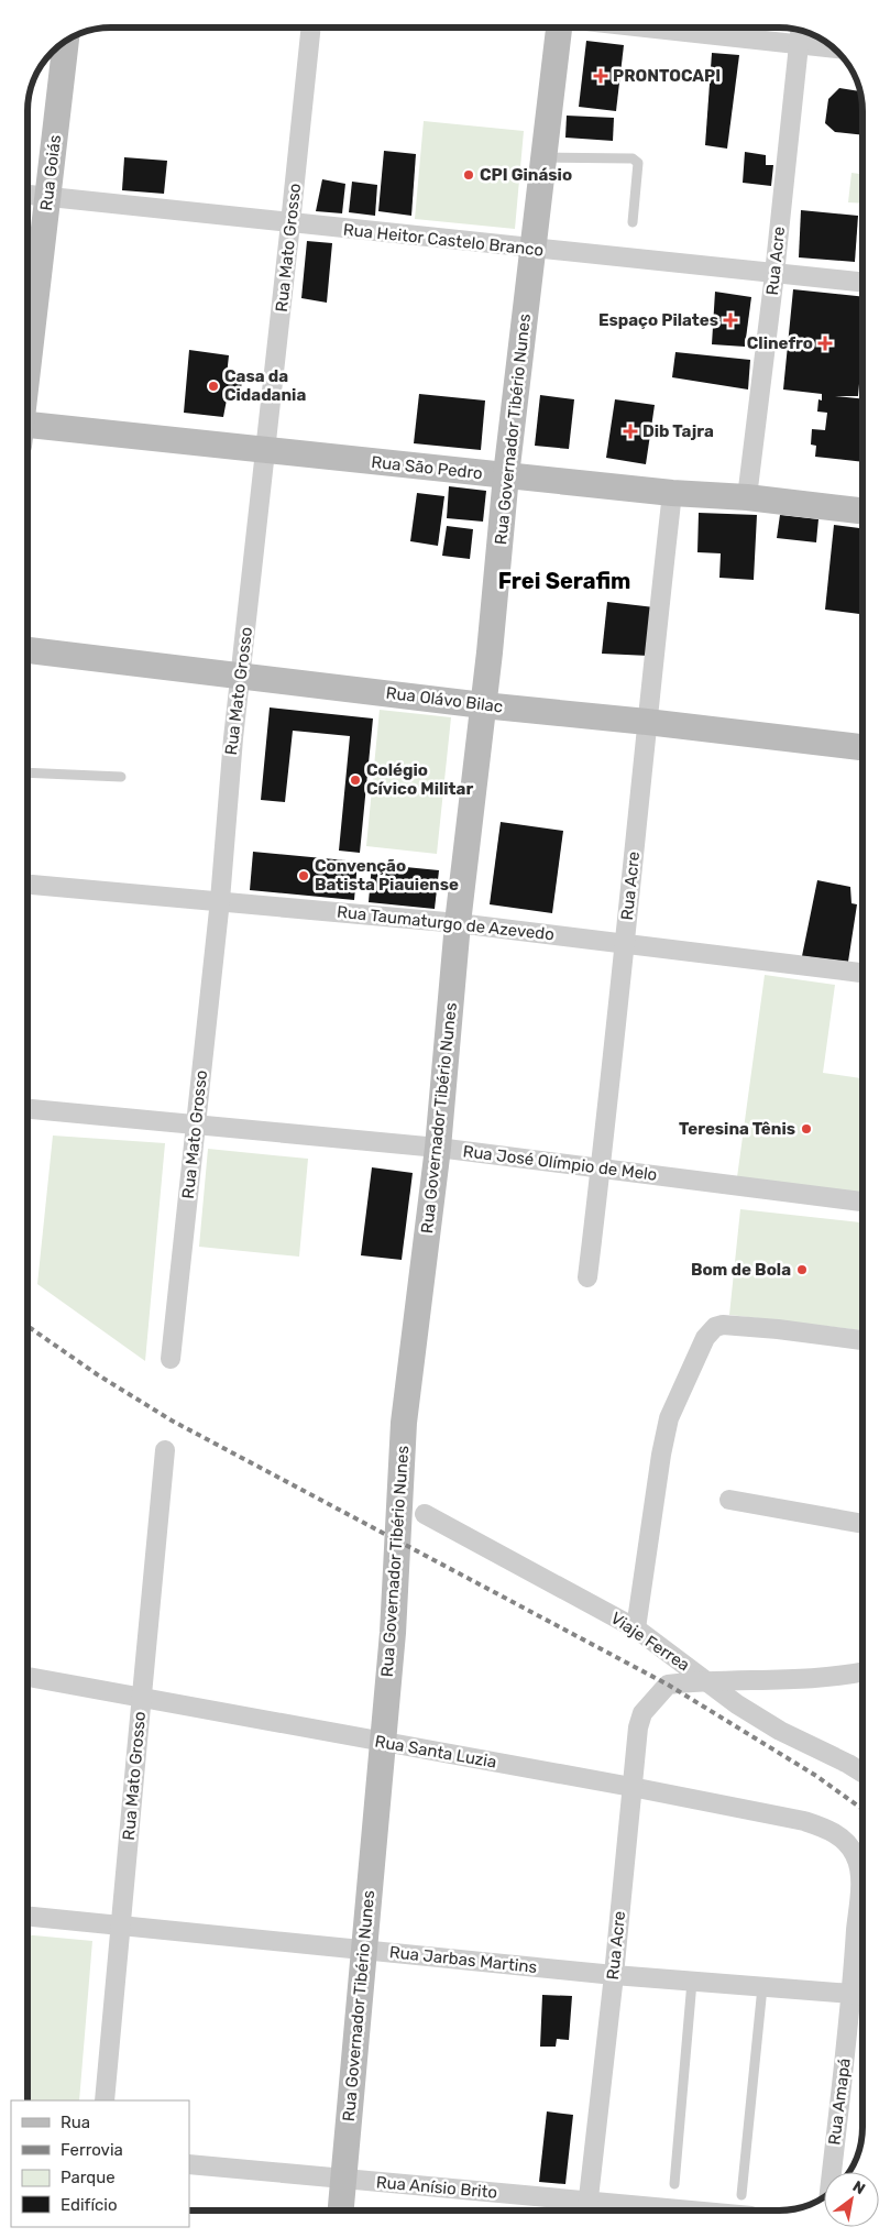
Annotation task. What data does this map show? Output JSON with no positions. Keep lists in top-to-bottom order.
{
  "streets": {
    "street": [
      "Rua Goiás",
      "Rua Heitor Castelo Branco",
      "Rua Mato Grosso",
      "Rua Acre",
      "Rua Governador Tibério Nunes",
      "Rua São Pedro",
      "Rua Olávo Bilac",
      "Rua Taumaturgo de Azevedo",
      "Rua José Olímpio de Melo",
      "Viaje Ferrea",
      "Rua Santa Luzia",
      "Rua Jarbas Martins",
      "Rua Amapá",
      "Rua Anísio Brito"
    ]
  },
  "crossings": [
    ["Rua Goiás", "Rua Heitor Castelo Branco"],
    ["Rua Heitor Castelo Branco", "Rua Mato Grosso"],
    ["Rua Heitor Castelo Branco", "Rua Acre"],
    ["Rua Heitor Castelo Branco", "Rua Governador Tibério Nunes"],
    ["Rua Mato Grosso", "Rua São Pedro"],
    ["Rua Mato Grosso", "Rua Olávo Bilac"],
    ["Rua Mato Grosso", "Rua Taumaturgo de Azevedo"],
    ["Rua Mato Grosso", "Rua José Olímpio de Melo"],
    ["Rua Mato Grosso", "Rua Santa Luzia"],
    ["Rua Mato Grosso", "Rua Jarbas Martins"],
    ["Rua Acre", "Rua São Pedro"],
    ["Rua Acre", "Rua Olávo Bilac"],
    ["Rua Acre", "Rua Taumaturgo de Azevedo"],
    ["Rua Acre", "Rua José Olímpio de Melo"],
    ["Rua Acre", "Viaje Ferrea"],
    ["Rua Acre", "Rua Santa Luzia"],
    ["Rua Acre", "Rua Jarbas Martins"],
    ["Rua Acre", "Rua Anísio Brito"],
    ["Rua Governador Tibério Nunes", "Rua São Pedro"],
    ["Rua Governador Tibério Nunes", "Rua Olávo Bilac"],
    ["Rua Governador Tibério Nunes", "Rua Taumaturgo de Azevedo"],
    ["Rua Governador Tibério Nunes", "Rua José Olímpio de Melo"],
    ["Rua Governador Tibério Nunes", "Rua Santa Luzia"],
    ["Rua Governador Tibério Nunes", "Rua Jarbas Martins"],
    ["Rua Governador Tibério Nunes", "Rua Anísio Brito"],
    ["Rua Santa Luzia", "Rua Amapá"],
    ["Rua Jarbas Martins", "Rua Amapá"]
  ],
  "districts": ["Frei Serafim"],
  "places": {
    "health": [
      "PRONTOCAPI",
      "Espaço Pilates",
      "Clinefro",
      "Dib Tajra"
    ],
    "other": [
      "CPI Ginásio",
      "Casa da Cidadania",
      "Colégio Cívico Militar",
      "Convenção Batista Piauiense",
      "Teresina Tênis",
      "Bom de Bola"
    ]
  },
  "legend": [
    "Rua",
    "Ferrovia",
    "Parque",
    "Edifício"
  ],
  "north": "top right"
}
